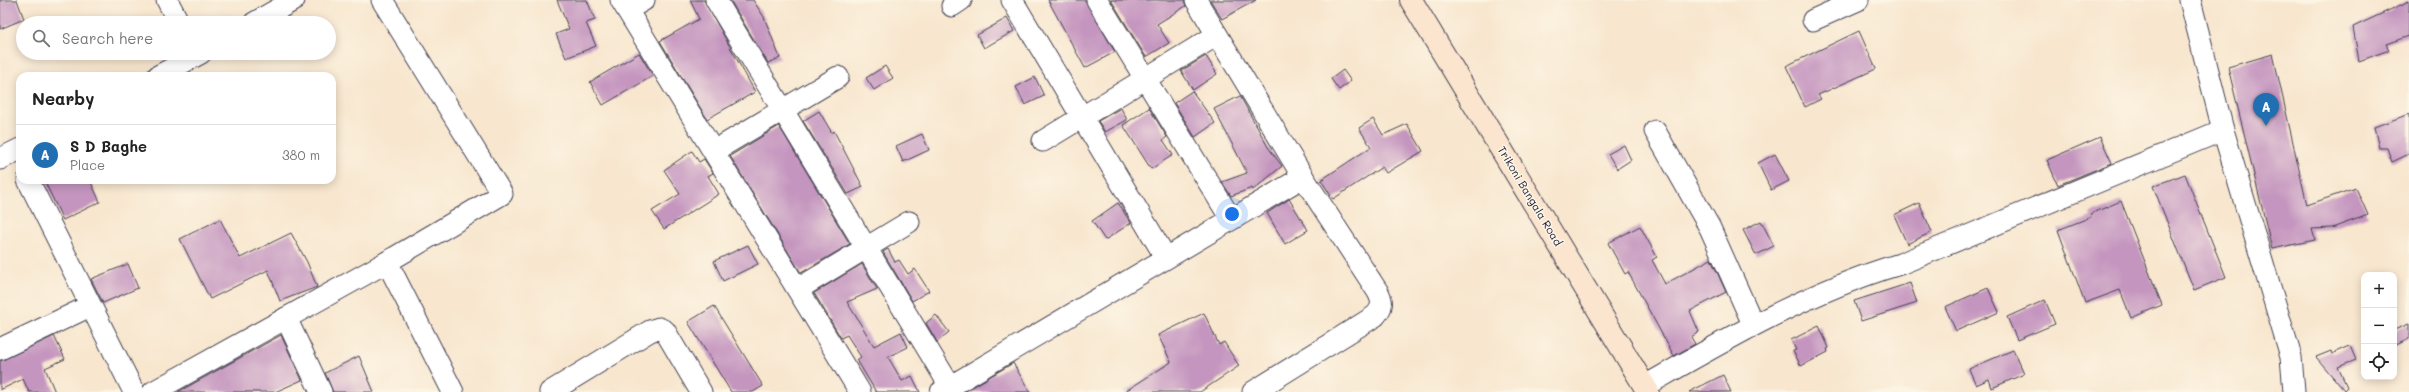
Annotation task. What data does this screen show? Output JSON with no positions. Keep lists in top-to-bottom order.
{
  "streets": {
    "street": ["Trikoni Bangala Road"]
  },
  "page": {
    "search": "Search here",
    "heading": "Nearby",
    "pins": "A",
    "list": [
      {
        "mark": "A",
        "name": "S D Baghe",
        "note": "Place",
        "value": "380 m"
      }
    ],
    "map_buttons": ["+", "−"]
  }
}
